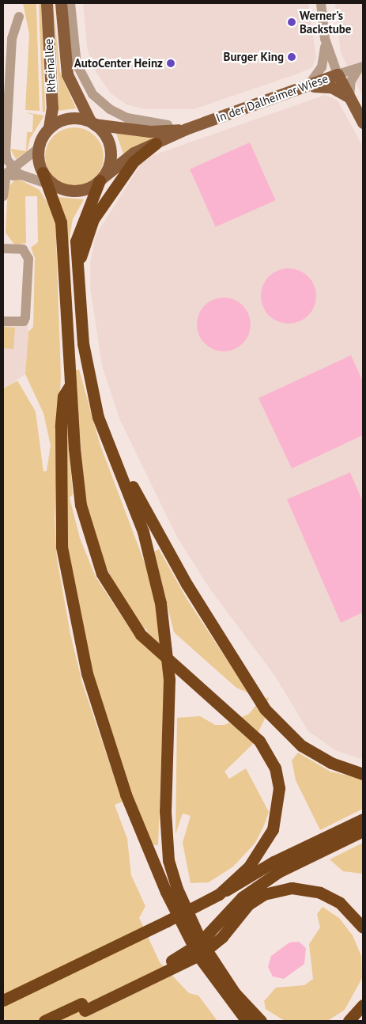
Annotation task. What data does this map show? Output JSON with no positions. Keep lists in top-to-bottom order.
{
  "streets": {
    "main road": ["Rheinallee", "In der Dalheimer Wiese"]
  },
  "crossings": [
    ["Rheinallee", "In der Dalheimer Wiese"]
  ],
  "places": ["Werner's Backstube", "Burger King", "AutoCenter Heinz"]
}
